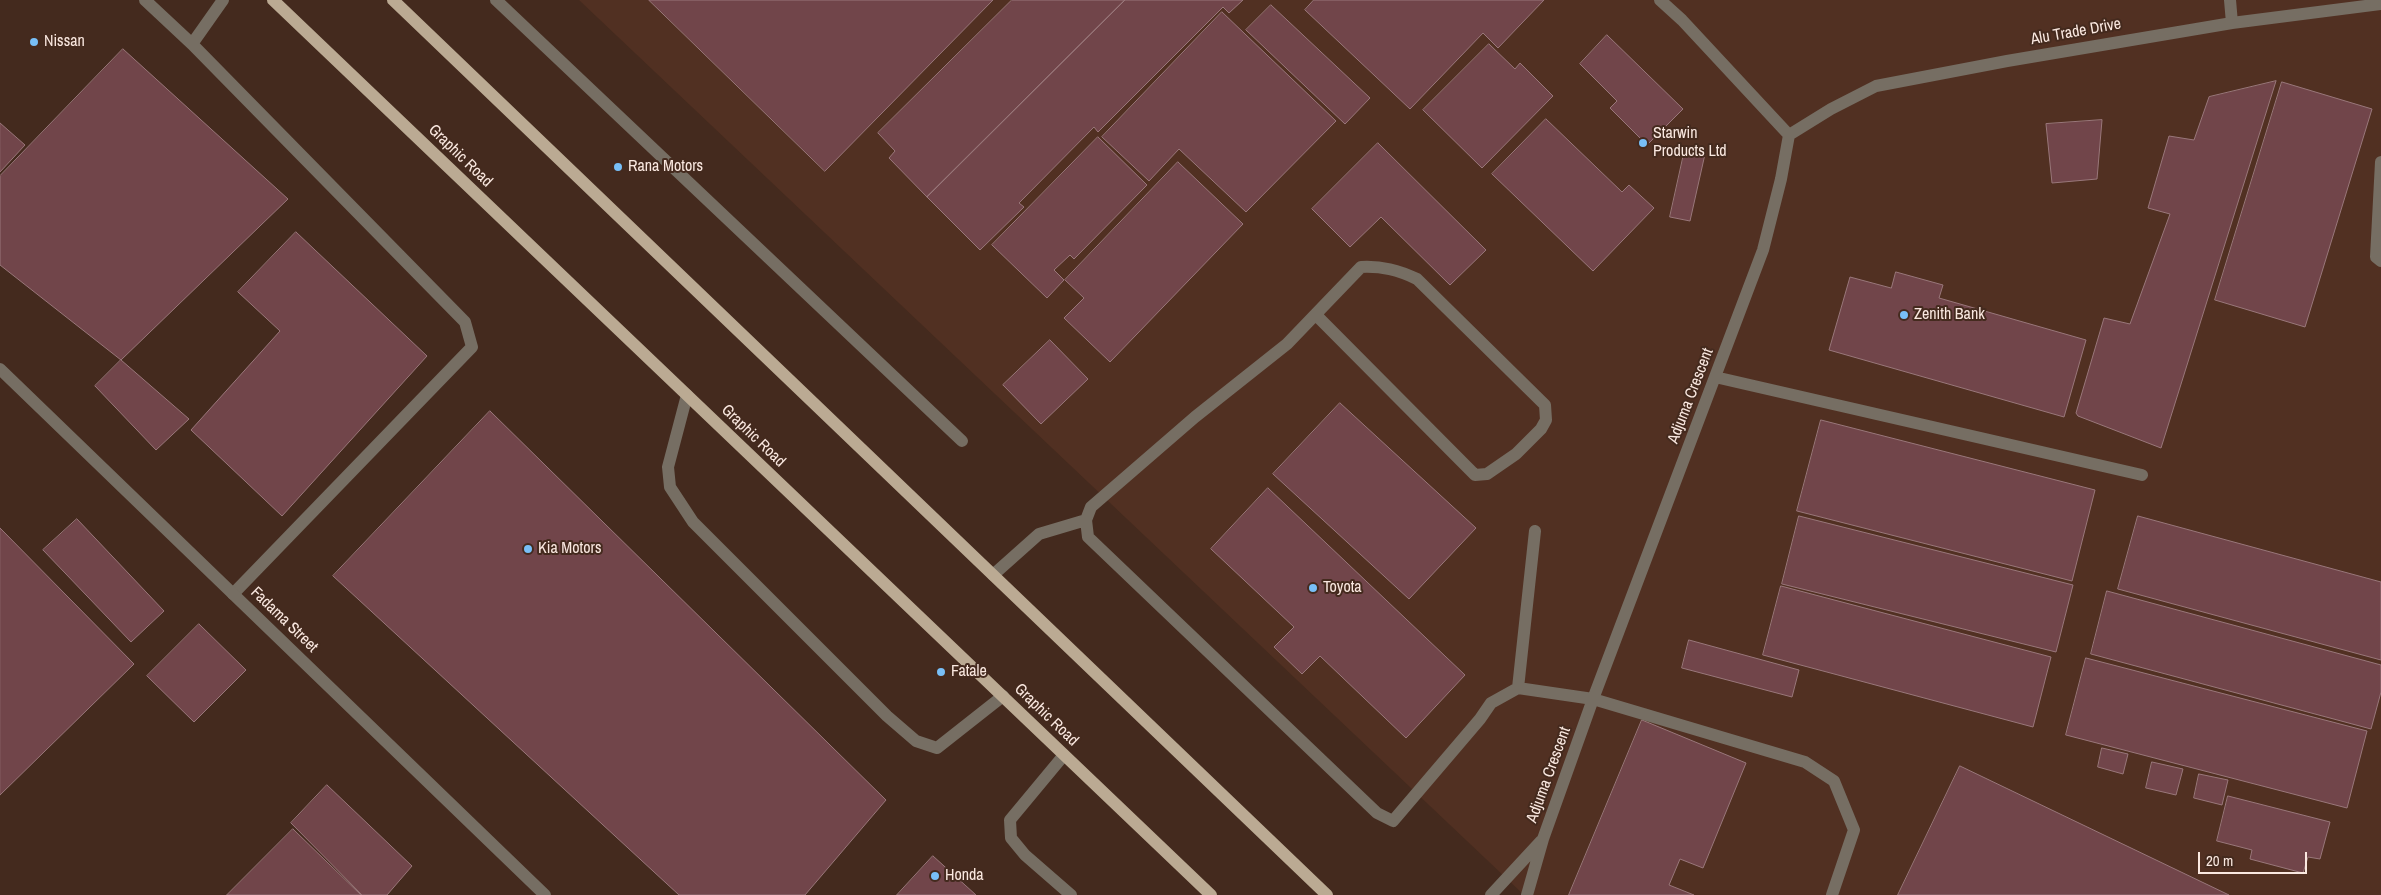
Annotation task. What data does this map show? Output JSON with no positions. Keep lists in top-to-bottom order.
{
  "streets": {
    "main road": ["Graphic Road"],
    "street": ["Alu Trade Drive", "Adjuma Crescent", "Fadama Street"]
  },
  "crossings": [
    ["Alu Trade Drive", "Adjuma Crescent"]
  ],
  "places": [
    "Nissan",
    "Starwin Products Ltd",
    "Rana Motors",
    "Zenith Bank",
    "Kia Motors",
    "Toyota",
    "Fatale",
    "Honda"
  ],
  "scale_bar": "20 m"
}
